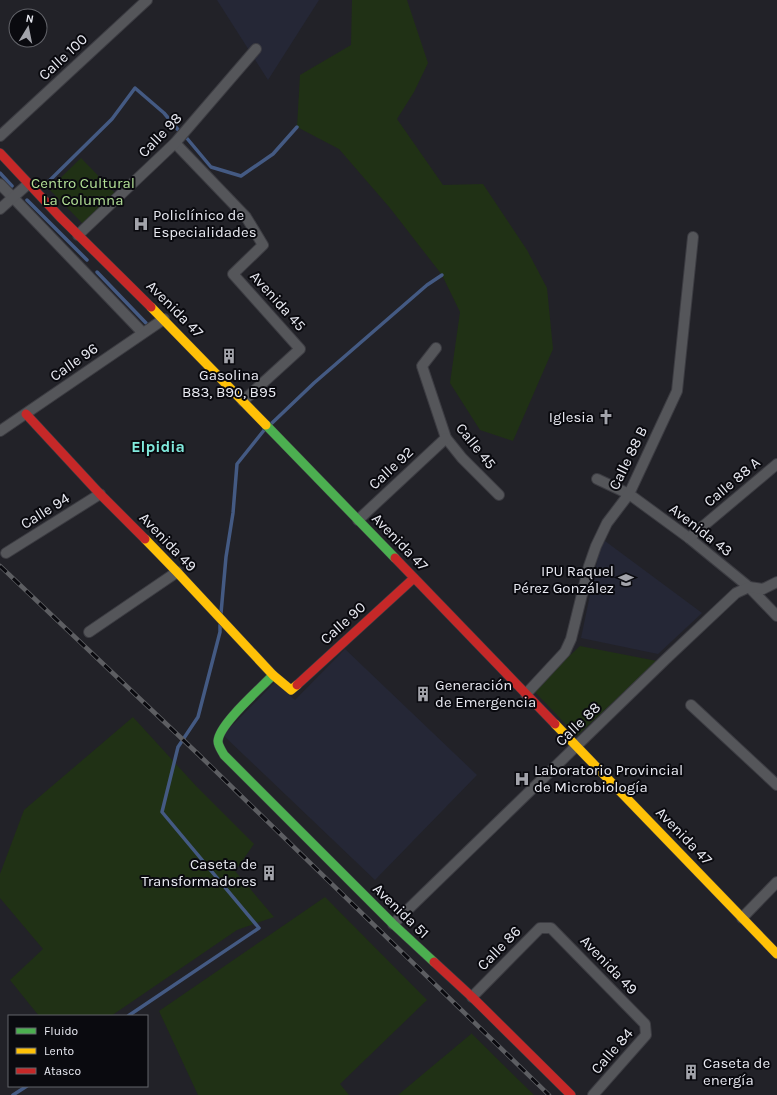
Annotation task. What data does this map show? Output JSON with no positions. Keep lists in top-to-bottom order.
{
  "streets": {
    "street": [
      "Calle 100",
      "Calle 98",
      "Avenida 45",
      "Avenida 47",
      "Calle 96",
      "Calle 45",
      "Calle 88 B",
      "Calle 92",
      "Calle 88 A",
      "Calle 94",
      "Avenida 43",
      "Avenida 49",
      "Calle 90",
      "Calle 88",
      "Avenida 51",
      "Calle 86",
      "Calle 84"
    ]
  },
  "crossings": [
    ["Calle 98", "Avenida 45"],
    ["Calle 98", "Avenida 47"],
    ["Avenida 45", "Avenida 47"],
    ["Avenida 47", "Calle 96"],
    ["Avenida 47", "Calle 88 B"],
    ["Avenida 47", "Calle 92"],
    ["Avenida 47", "Calle 90"],
    ["Avenida 47", "Calle 88"],
    ["Calle 96", "Avenida 49"],
    ["Calle 45", "Calle 92"],
    ["Calle 88 B", "Avenida 43"],
    ["Calle 88 A", "Avenida 43"],
    ["Calle 94", "Avenida 49"],
    ["Avenida 43", "Calle 88"],
    ["Avenida 49", "Calle 90"],
    ["Avenida 49", "Avenida 51"],
    ["Avenida 49", "Calle 86"],
    ["Avenida 49", "Calle 84"],
    ["Calle 88", "Avenida 51"],
    ["Avenida 51", "Calle 86"]
  ],
  "districts": ["Elpidia"],
  "parks": ["Centro Cultural La Columna"],
  "places": {
    "hospital": ["Policlínico de Especialidades", "Laboratorio Provincial de Microbiología"],
    "building": [
      "Gasolina B83, B90, B95",
      "Generación de Emergencia",
      "Caseta de Transformadores",
      "Caseta de energía"
    ],
    "church": ["Iglesia"],
    "school or university": ["IPU Raquel Pérez González"]
  },
  "legend": ["Fluido", "Lento", "Atasco"],
  "north": "top"
}
